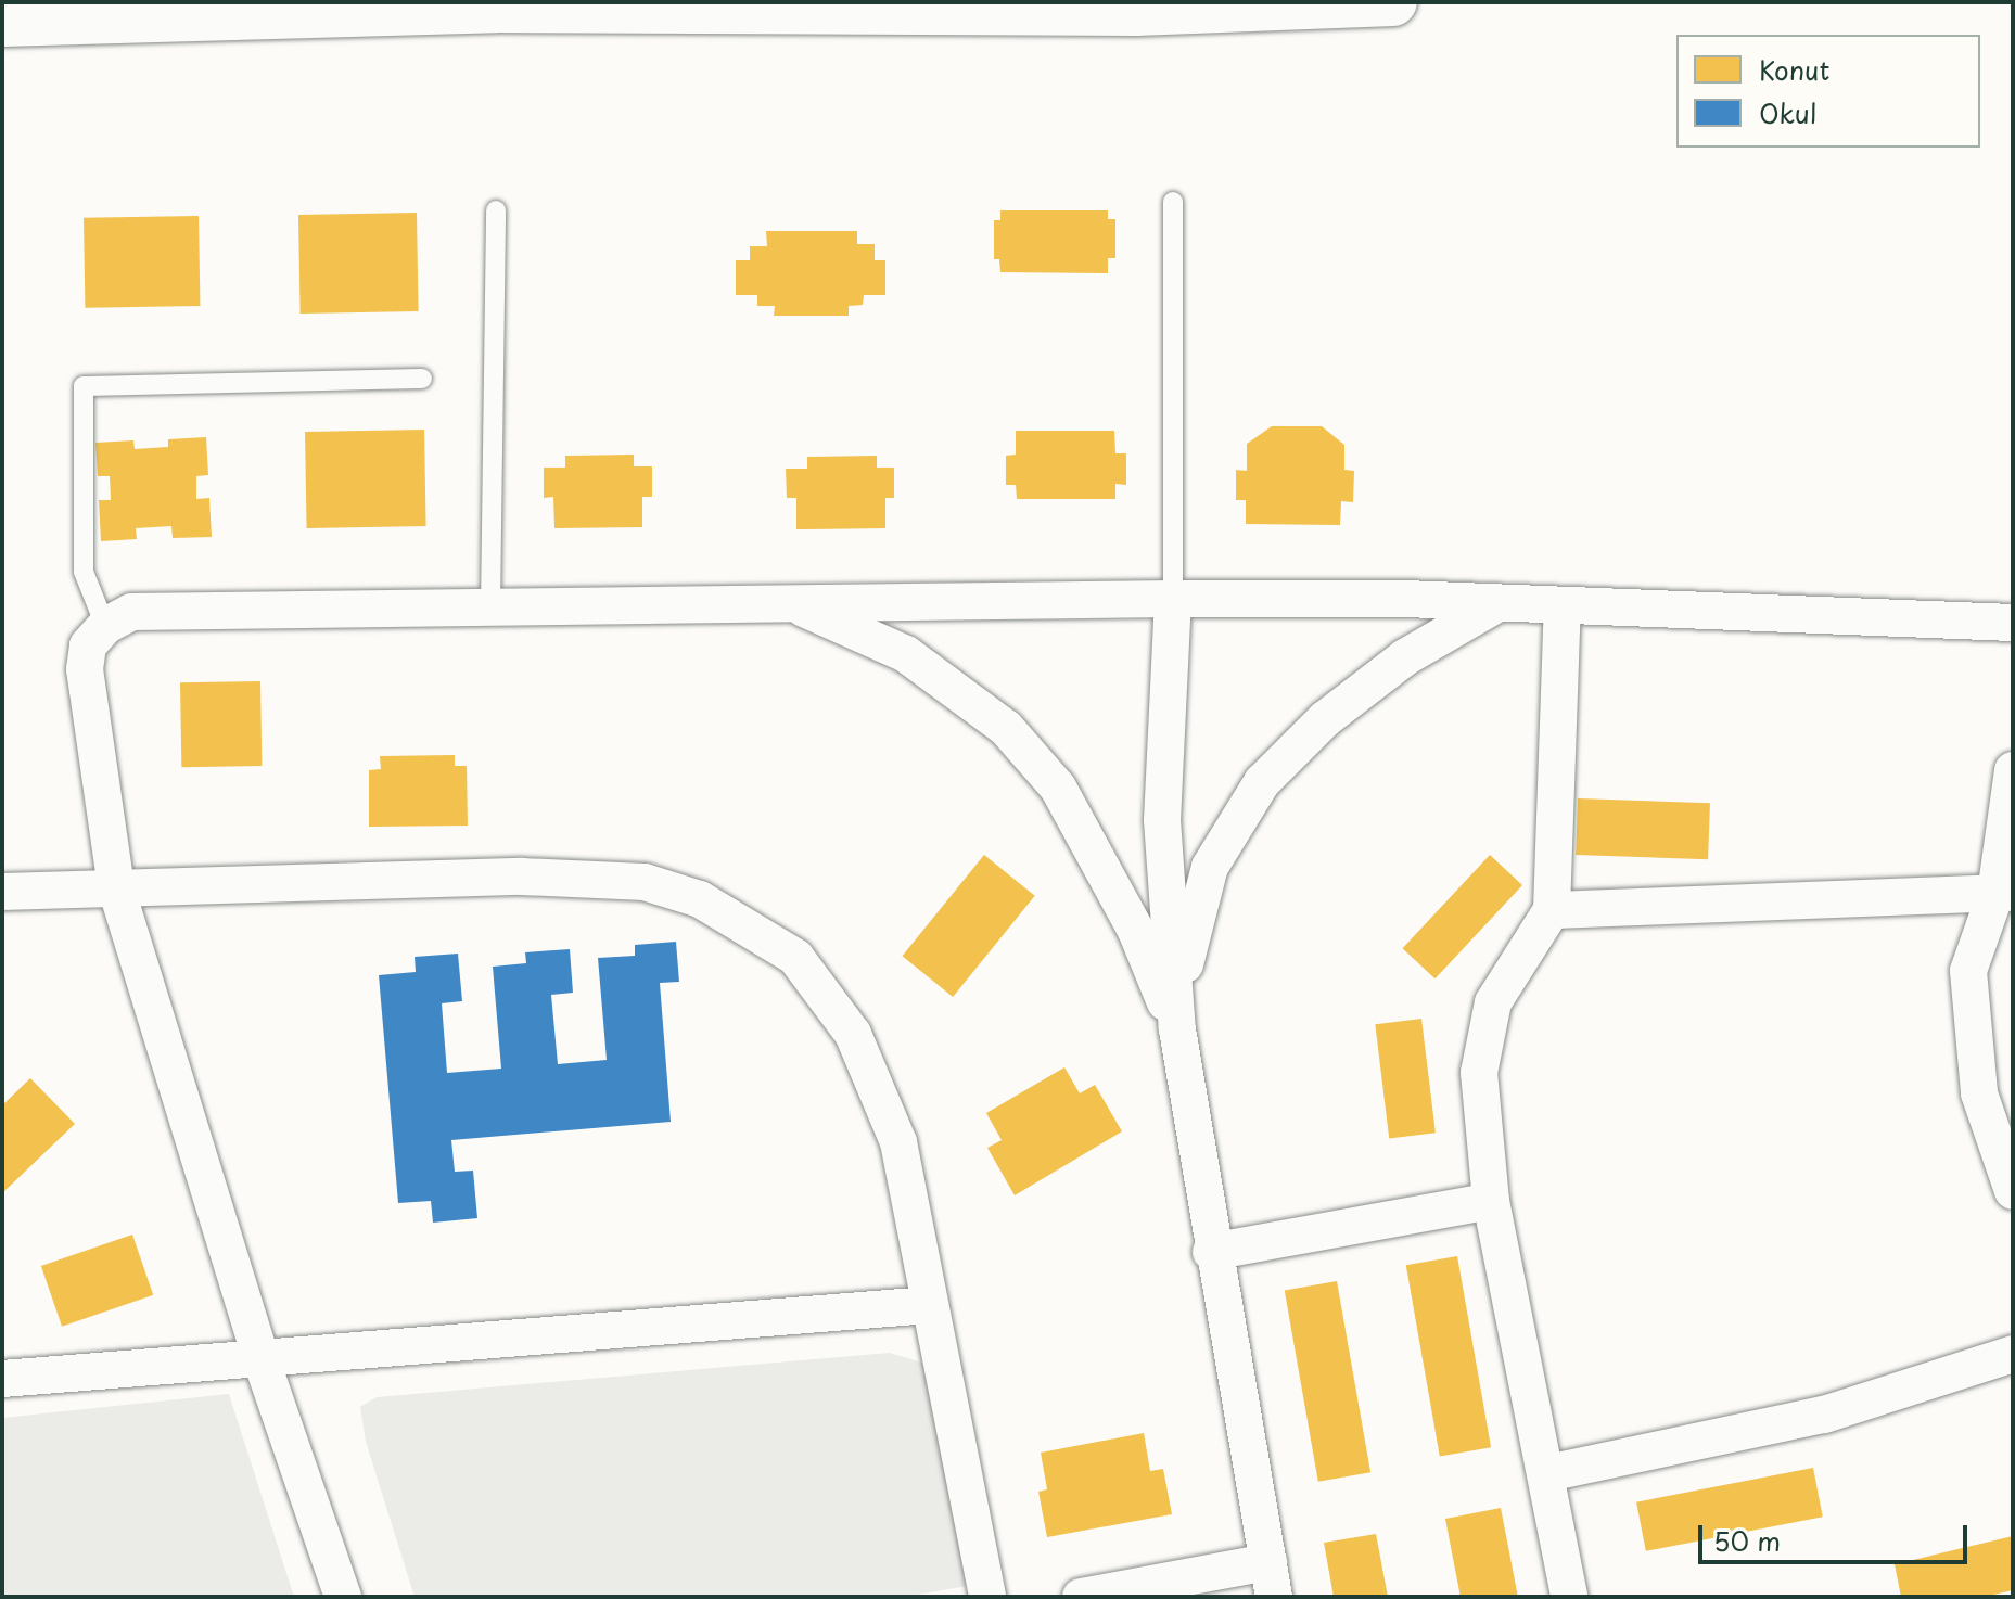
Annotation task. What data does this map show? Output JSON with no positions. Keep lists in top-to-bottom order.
{
  "legend": ["Konut", "Okul"],
  "scale_bar": "50 m"
}
